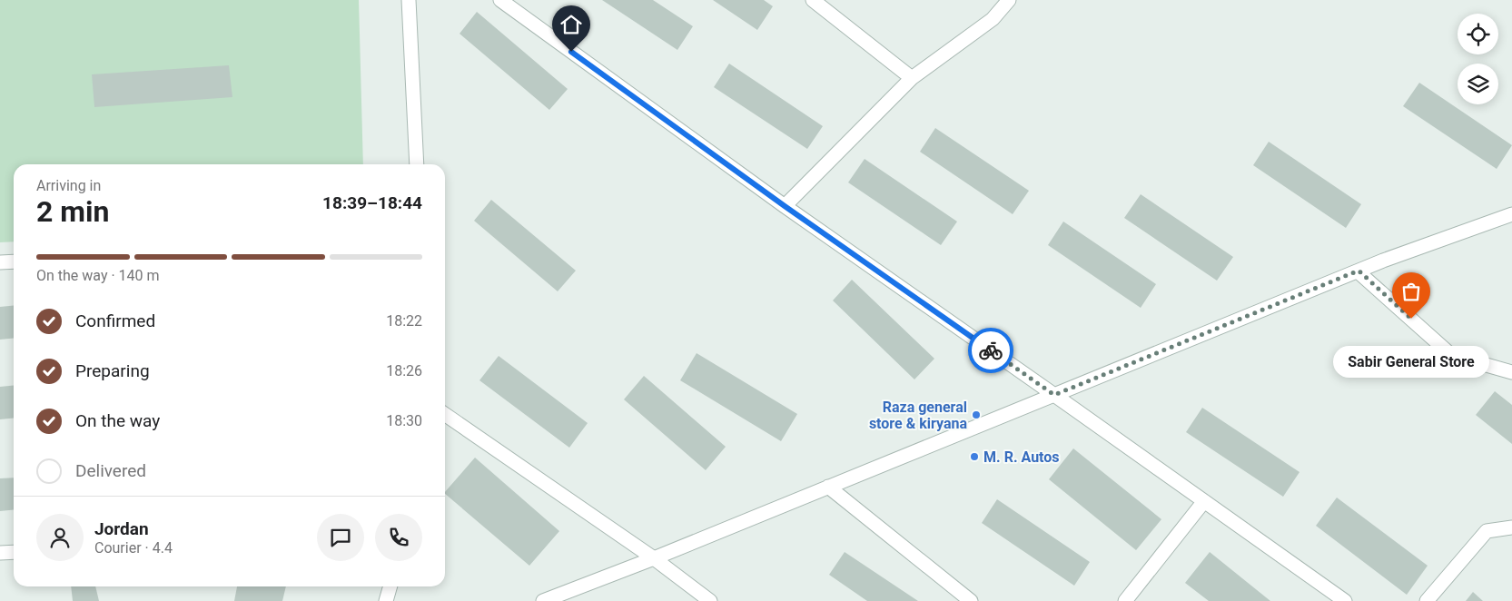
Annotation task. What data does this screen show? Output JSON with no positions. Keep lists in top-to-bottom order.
{
  "places": ["Sabir General Store", "Raza general store & kiryana", "M. R. Autos"],
  "page": {
    "heading": ["2 min", "Arriving in", "18:39–18:44"],
    "panel": ["Jordan", "Courier · 4.4"],
    "bar": "On the way · 140 m",
    "list": [
      ["Confirmed", "18:22"],
      ["Preparing", "18:26"],
      ["On the way", "18:30"],
      "Delivered"
    ],
    "bubble": "Sabir General Store"
  }
}
